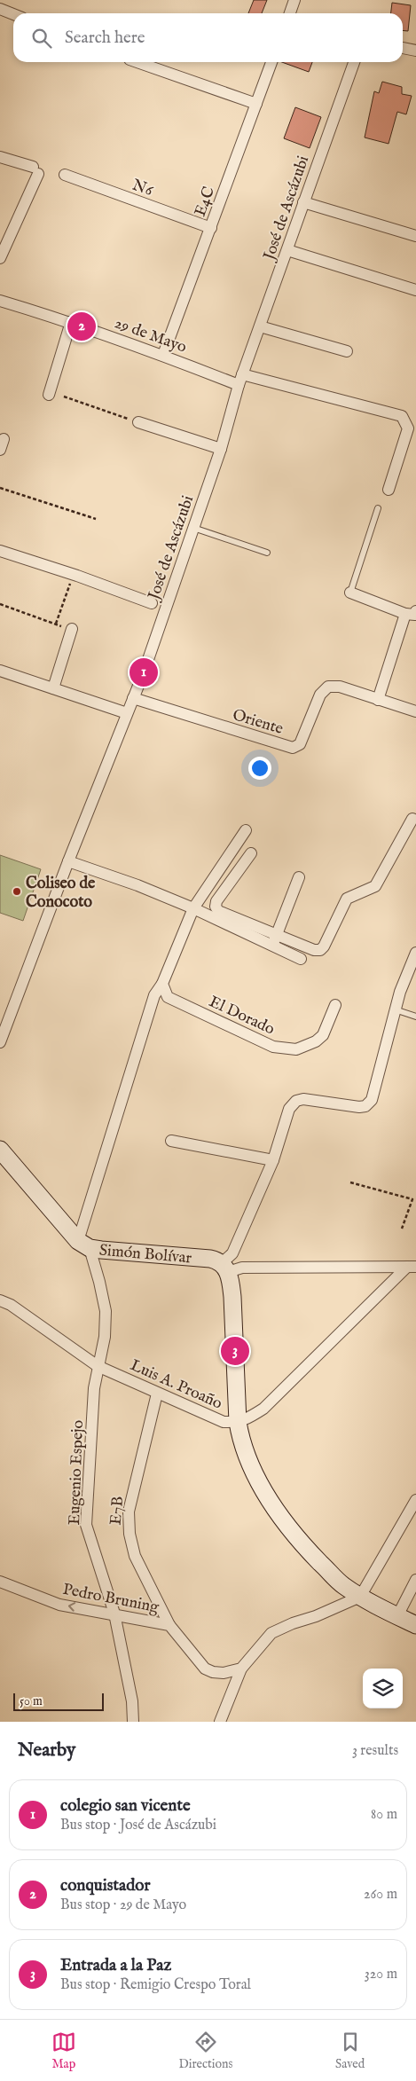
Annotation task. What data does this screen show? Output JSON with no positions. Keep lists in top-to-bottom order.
{
  "streets": {
    "street": [
      "N6",
      "E4C",
      "José de Ascázubi",
      "29 de Mayo",
      "Oriente",
      "El Dorado",
      "Simón Bolívar",
      "Luis A. Proaño",
      "Eugenio Espejo",
      "E7B",
      "Pedro Bruning"
    ]
  },
  "crossings": [
    ["N6", "E4C"],
    ["E4C", "29 de Mayo"],
    ["José de Ascázubi", "29 de Mayo"],
    ["José de Ascázubi", "Oriente"],
    ["Simón Bolívar", "Luis A. Proaño"],
    ["Simón Bolívar", "Eugenio Espejo"],
    ["Luis A. Proaño", "Eugenio Espejo"],
    ["Luis A. Proaño", "E7B"],
    ["Eugenio Espejo", "Pedro Bruning"],
    ["E7B", "Pedro Bruning"]
  ],
  "one_way": ["Pedro Bruning"],
  "places": ["Coliseo de Conocoto"],
  "scale_bar": "50 m",
  "page": {
    "search": "Search here",
    "pins": ["2", "1", "3"],
    "scale": "50 m",
    "heading": ["Nearby", "3 results"],
    "list": [
      {
        "mark": "1",
        "name": "colegio san vicente",
        "note": "Bus stop · José de Ascázubi",
        "value": "80 m"
      },
      {
        "mark": "2",
        "name": "conquistador",
        "note": "Bus stop · 29 de Mayo",
        "value": "260 m"
      },
      {
        "mark": "3",
        "name": "Entrada a la Paz",
        "note": "Bus stop · Remigio Crespo Toral",
        "value": "320 m"
      }
    ],
    "nav": ["Map", "Directions", "Saved"]
  }
}
